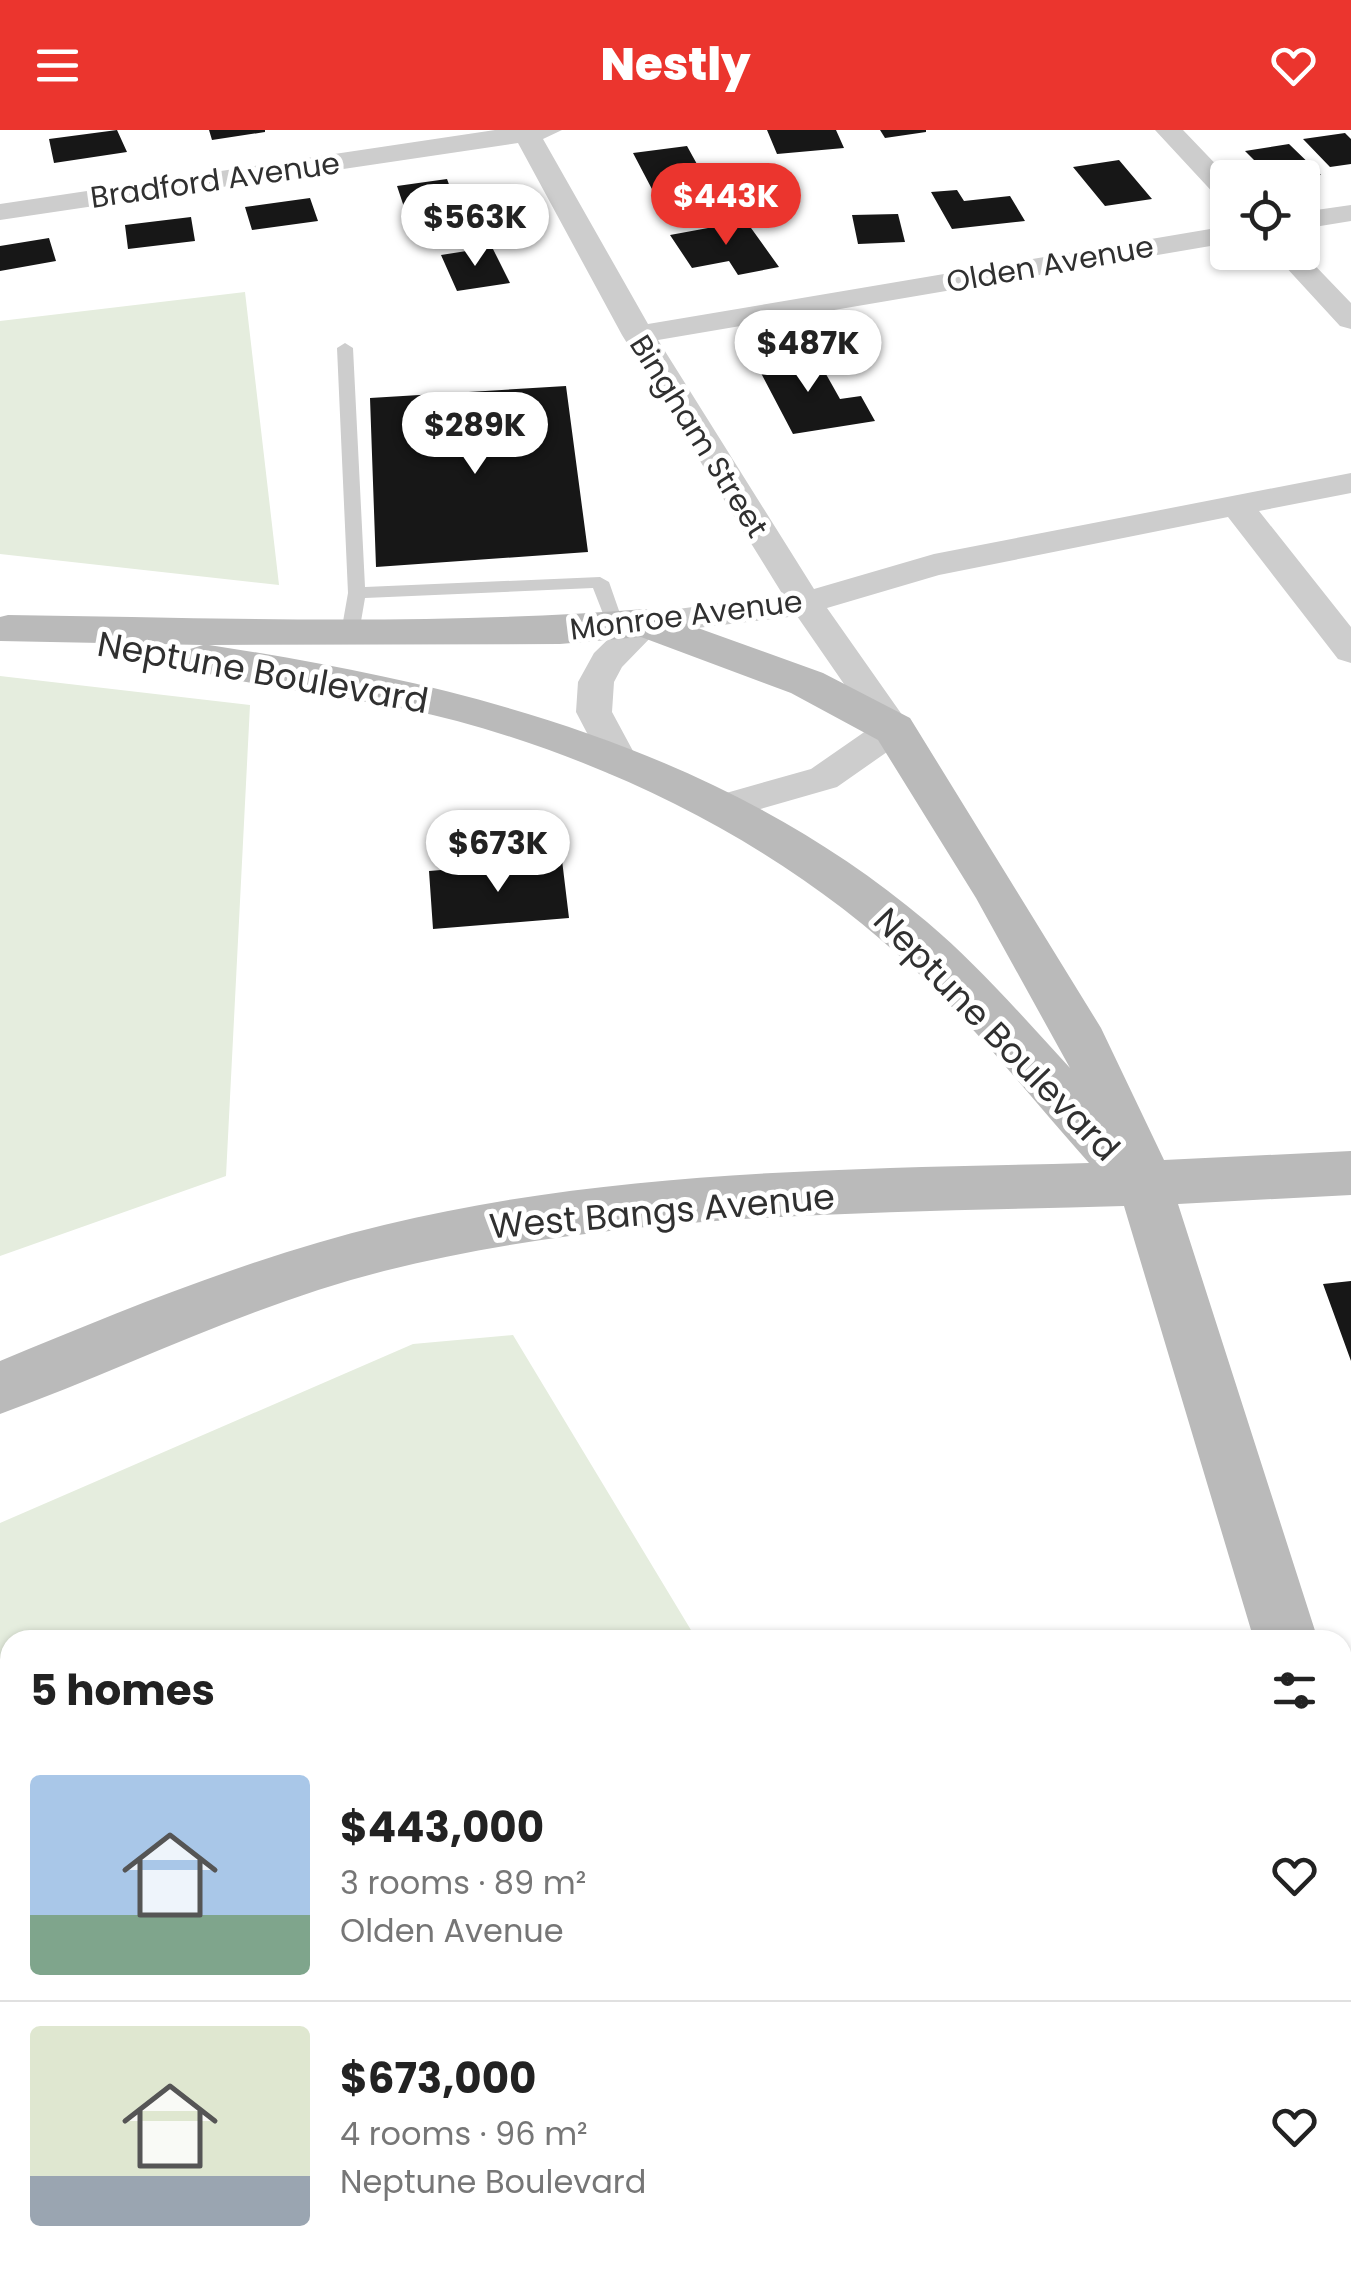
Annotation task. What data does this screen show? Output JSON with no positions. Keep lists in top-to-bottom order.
{
  "streets": {
    "street": [
      "Bradford Avenue",
      "Olden Avenue",
      "Bingham Street",
      "Monroe Avenue",
      "Neptune Boulevard",
      "West Bangs Avenue"
    ]
  },
  "crossings": [
    ["Bradford Avenue", "Bingham Street"],
    ["Olden Avenue", "Bingham Street"],
    ["Bingham Street", "Monroe Avenue"],
    ["Bingham Street", "Neptune Boulevard"],
    ["Bingham Street", "West Bangs Avenue"],
    ["Monroe Avenue", "Neptune Boulevard"],
    ["Neptune Boulevard", "West Bangs Avenue"]
  ],
  "page": {
    "header": "Nestly",
    "price": [
      "$443K",
      "$563K",
      "$487K",
      "$289K",
      "$673K"
    ],
    "heading": "5 homes",
    "list": [
      {
        "name": "$443,000",
        "note": "3 rooms · 89 m² · Olden Avenue"
      },
      {
        "name": "$673,000",
        "note": "4 rooms · 96 m² · Neptune Boulevard"
      }
    ]
  }
}
